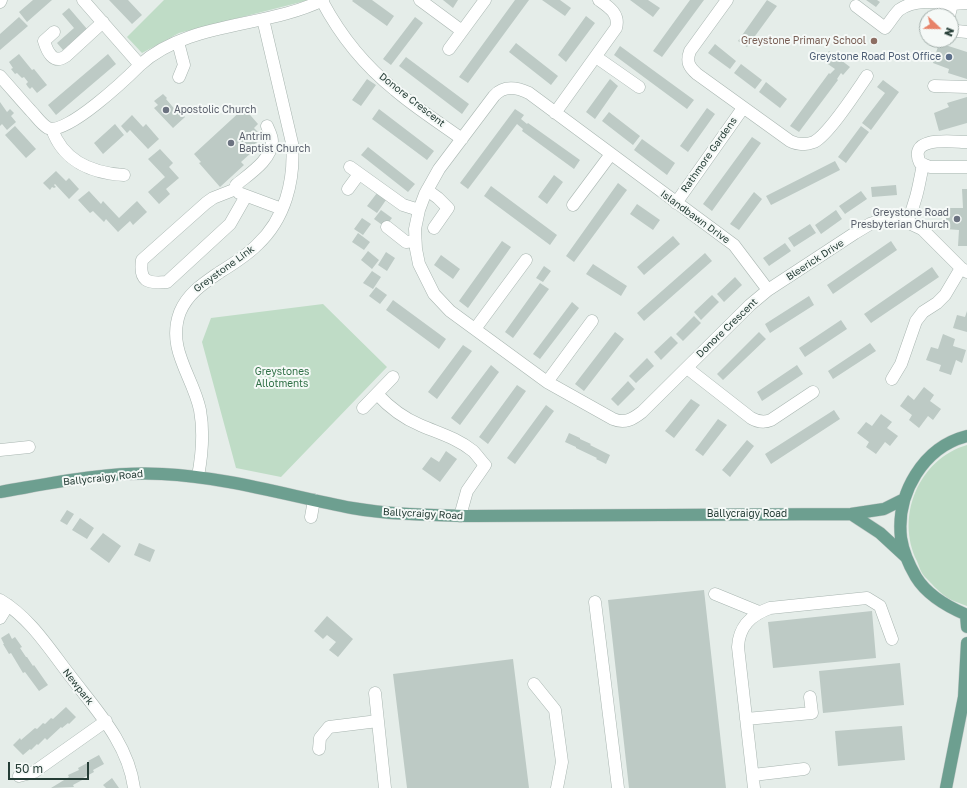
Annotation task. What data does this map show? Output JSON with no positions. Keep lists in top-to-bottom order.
{
  "streets": {
    "main road": ["Ballycraigy Road"],
    "street": [
      "Donore Crescent",
      "Rathmore Gardens",
      "Islandbawn Drive",
      "Bleerick Drive",
      "Greystone Link",
      "Newpark"
    ]
  },
  "crossings": [
    ["Donore Crescent", "Islandbawn Drive"],
    ["Donore Crescent", "Bleerick Drive"],
    ["Donore Crescent", "Greystone Link"],
    ["Rathmore Gardens", "Islandbawn Drive"],
    ["Islandbawn Drive", "Bleerick Drive"],
    ["Greystone Link", "Ballycraigy Road"]
  ],
  "parks": ["Greystones Allotments"],
  "places": [
    "Greystone Primary School",
    "Greystone Road Post Office",
    "Apostolic Church",
    "Antrim Baptist Church",
    "Greystone Road Presbyterian Church"
  ],
  "scale_bar": "50 m",
  "north": "right"
}
